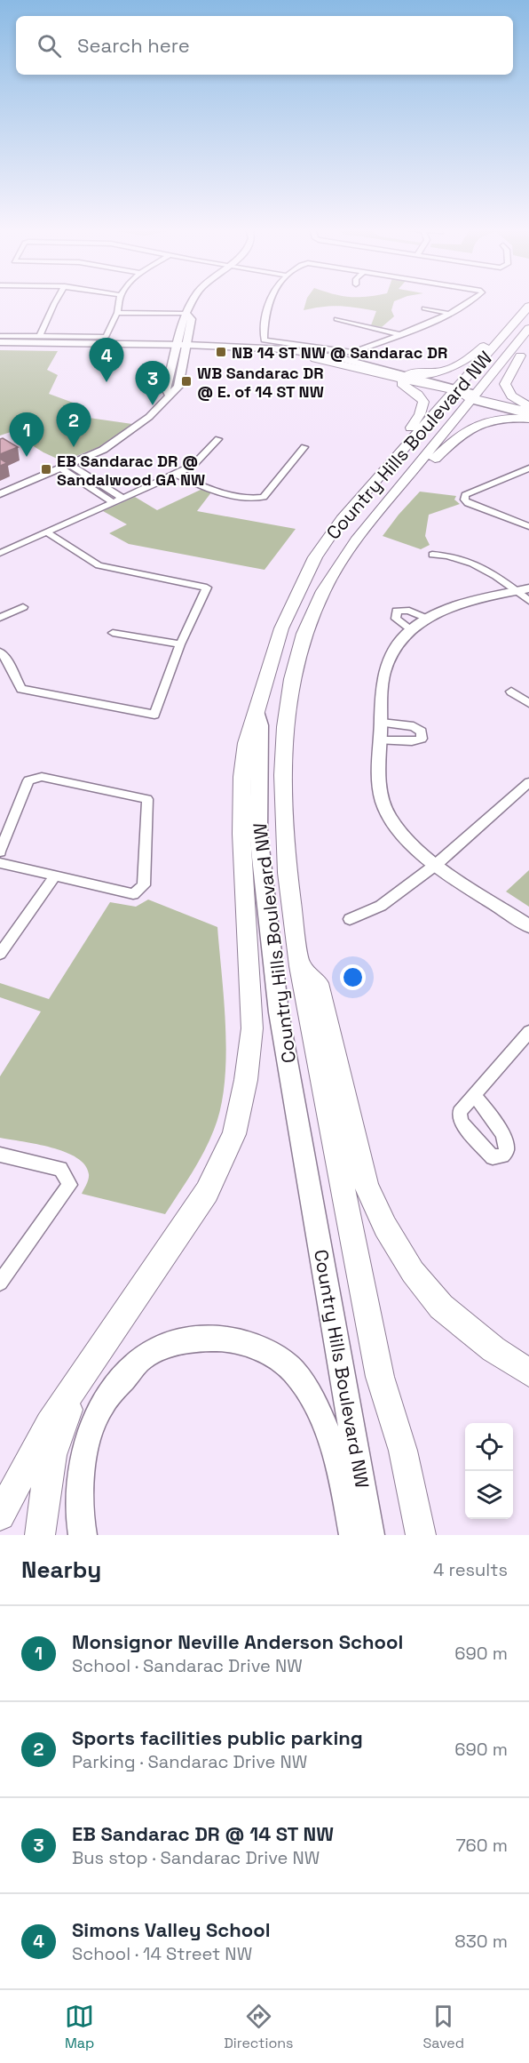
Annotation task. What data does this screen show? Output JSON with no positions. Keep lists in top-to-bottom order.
{
  "streets": {
    "main road": ["Country Hills Boulevard NW"]
  },
  "places": {
    "transit": ["NB 14 ST NW @ Sandarac DR", "WB Sandarac DR @ E. of 14 ST NW", "EB Sandarac DR @ Sandalwood GA NW"]
  },
  "page": {
    "search": "Search here",
    "pins": [
      "4",
      "3",
      "2",
      "1"
    ],
    "heading": ["Nearby", "4 results"],
    "list": [
      {
        "mark": "1",
        "name": "Monsignor Neville Anderson School",
        "note": "School · Sandarac Drive NW",
        "value": "690 m"
      },
      {
        "mark": "2",
        "name": "Sports facilities public parking",
        "note": "Parking · Sandarac Drive NW",
        "value": "690 m"
      },
      {
        "mark": "3",
        "name": "EB Sandarac DR @ 14 ST NW",
        "note": "Bus stop · Sandarac Drive NW",
        "value": "760 m"
      },
      {
        "mark": "4",
        "name": "Simons Valley School",
        "note": "School · 14 Street NW",
        "value": "830 m"
      }
    ],
    "nav": ["Map", "Directions", "Saved"]
  }
}
